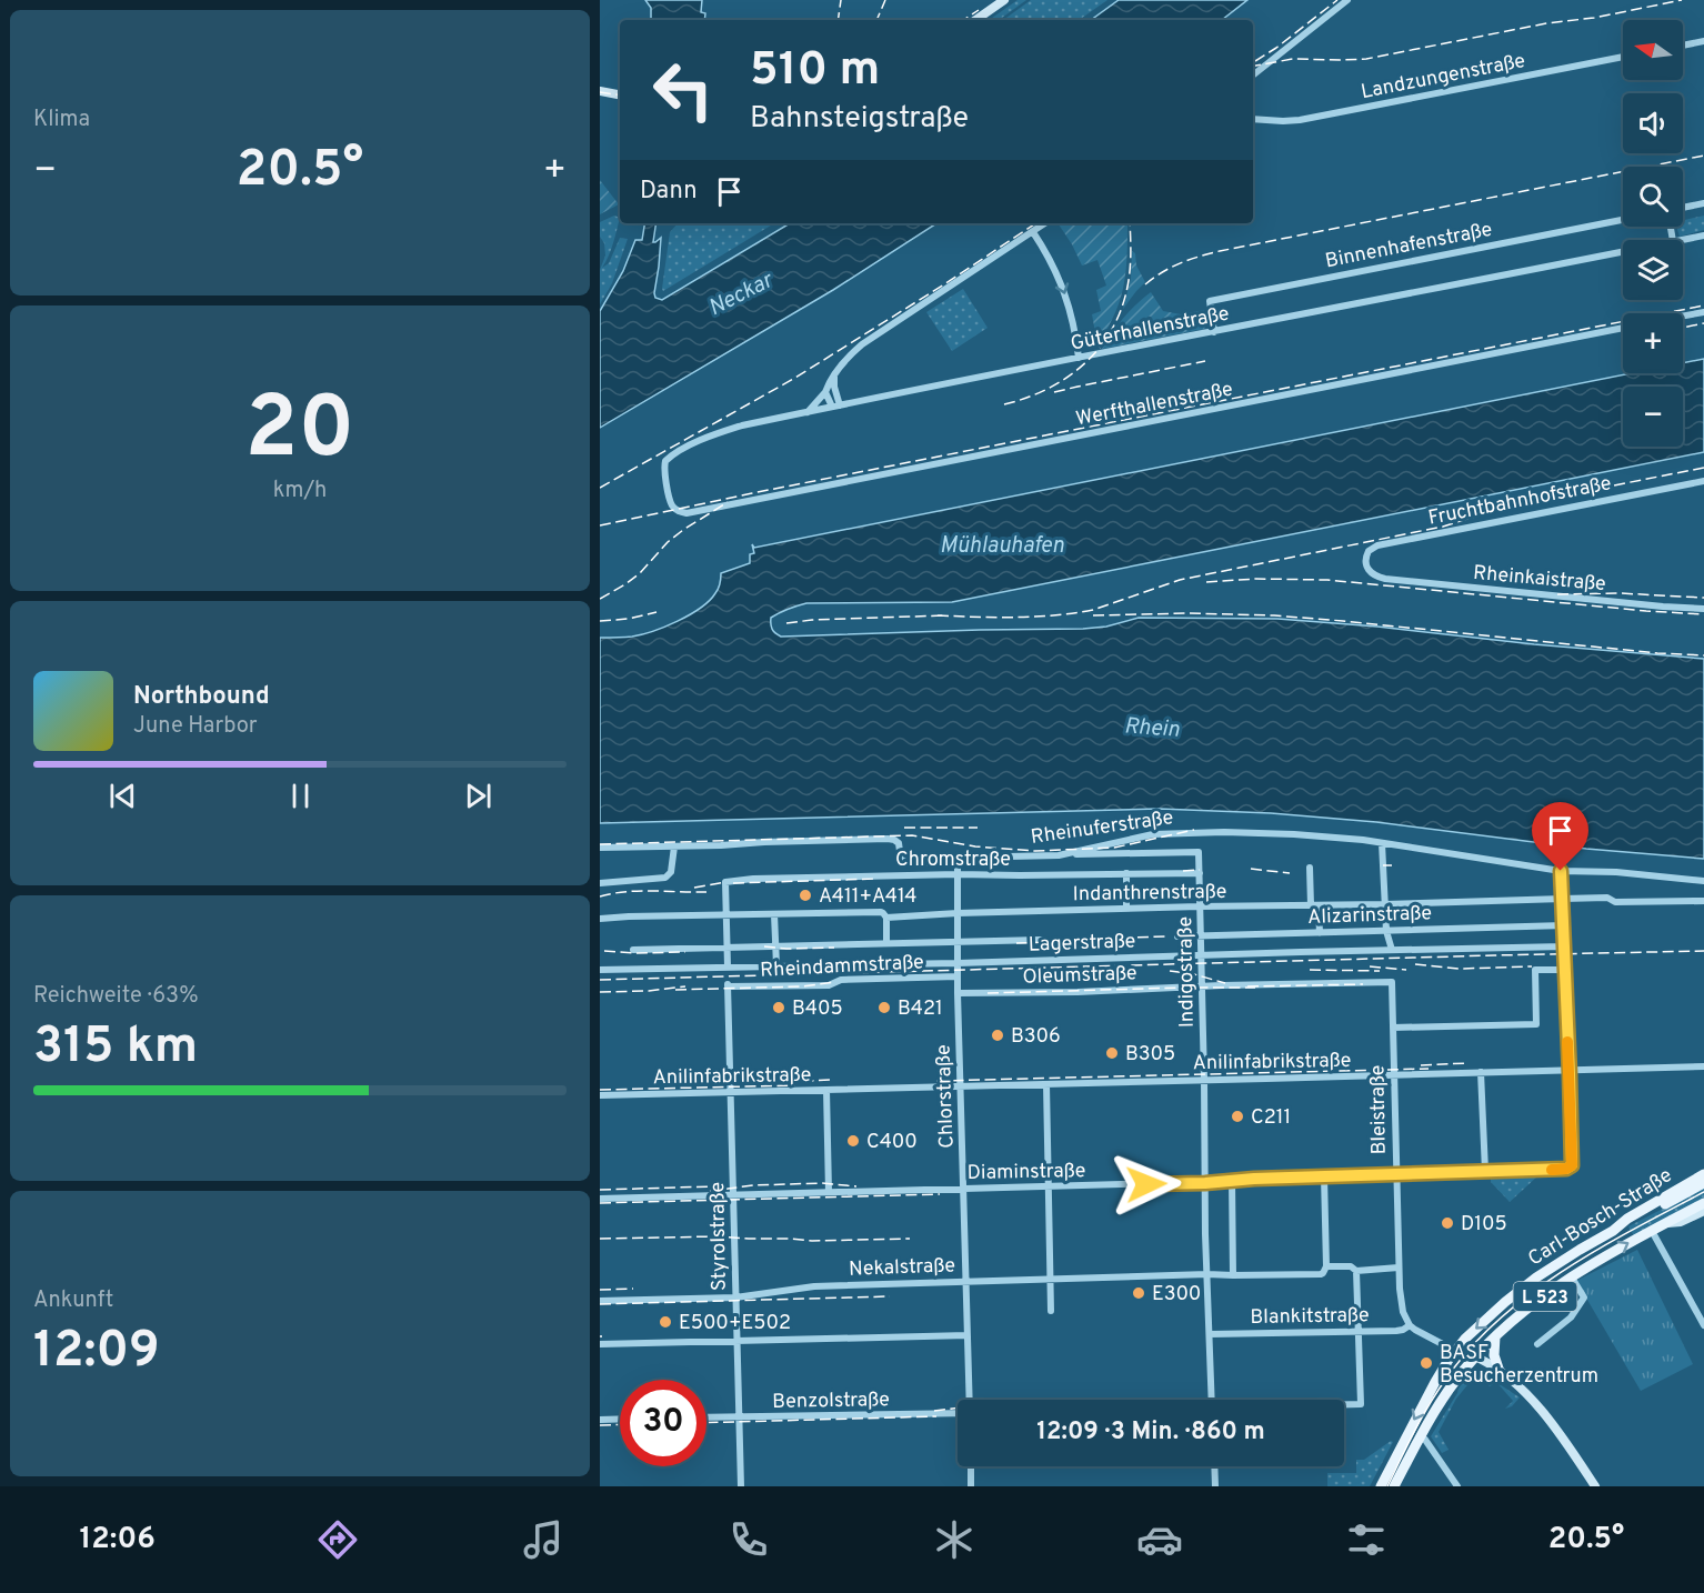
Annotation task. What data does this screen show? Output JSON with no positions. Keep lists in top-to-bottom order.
{
  "streets": {
    "main road": ["Carl-Bosch-Straße", "L 523"],
    "street": [
      "Landzungenstraße",
      "Binnenhafenstraße",
      "Güterhallenstraße",
      "Werfthallenstraße",
      "Fruchtbahnhofstraße",
      "Rheinkaistraße",
      "Rheinuferstraße",
      "Chromstraße",
      "Indanthrenstraße",
      "Alizarinstraße",
      "Lagerstraße",
      "Rheindammstraße",
      "Indigostraße",
      "Oleumstraße",
      "Anilinfabrikstraße",
      "Chlorstraße",
      "Bleistraße",
      "Diaminstraße",
      "Styrolstraße",
      "Nekalstraße",
      "Blankitstraße",
      "Benzolstraße"
    ]
  },
  "crossings": [
    ["Binnenhafenstraße", "Güterhallenstraße"],
    ["Güterhallenstraße", "Werfthallenstraße"],
    ["Fruchtbahnhofstraße", "Rheinkaistraße"],
    ["Rheinuferstraße", "Indigostraße"],
    ["Rheinuferstraße", "Chlorstraße"],
    ["Chromstraße", "Indanthrenstraße"],
    ["Chromstraße", "Indigostraße"],
    ["Chromstraße", "Chlorstraße"],
    ["Indanthrenstraße", "Indigostraße"],
    ["Indanthrenstraße", "Chlorstraße"],
    ["Alizarinstraße", "Indigostraße"],
    ["Lagerstraße", "Indigostraße"],
    ["Lagerstraße", "Chlorstraße"],
    ["Rheindammstraße", "Chlorstraße"],
    ["Rheindammstraße", "Styrolstraße"],
    ["Indigostraße", "Oleumstraße"],
    ["Indigostraße", "Anilinfabrikstraße"],
    ["Indigostraße", "Diaminstraße"],
    ["Indigostraße", "Nekalstraße"],
    ["Indigostraße", "Blankitstraße"],
    ["Oleumstraße", "Chlorstraße"],
    ["Oleumstraße", "Bleistraße"],
    ["Anilinfabrikstraße", "Chlorstraße"],
    ["Anilinfabrikstraße", "Bleistraße"],
    ["Anilinfabrikstraße", "Diaminstraße"],
    ["Anilinfabrikstraße", "Styrolstraße"],
    ["Chlorstraße", "Diaminstraße"],
    ["Chlorstraße", "Nekalstraße"],
    ["Bleistraße", "Diaminstraße"],
    ["Bleistraße", "Blankitstraße"],
    ["Diaminstraße", "Styrolstraße"],
    ["Carl-Bosch-Straße", "L 523"],
    ["Styrolstraße", "Nekalstraße"],
    ["Styrolstraße", "Benzolstraße"]
  ],
  "water": ["Neckar", "Mühlauhafen", "Rhein"],
  "places": [
    "A411+A414",
    "B405",
    "B421",
    "B306",
    "B305",
    "C211",
    "C400",
    "D105",
    "E300",
    "E500+E502",
    "BASF Besucherzentrum"
  ],
  "north": "left",
  "page": {
    "tile": [
      "Klima",
      ["20", "km/h"],
      ["Reichweite · 63%", "315 km"],
      ["Ankunft", "12:09"]
    ],
    "map_buttons": ["+", "−"],
    "turn": ["510 m", "Bahnsteigstraße"],
    "heat": ["−", "20.5°", "+"],
    "then": "Dann",
    "song": ["Northbound", "June Harbor"],
    "limit": "30",
    "trip": "12:09 · 3 Min. · 860 m",
    "tabs": ["12:06", "20.5°"]
  }
}
